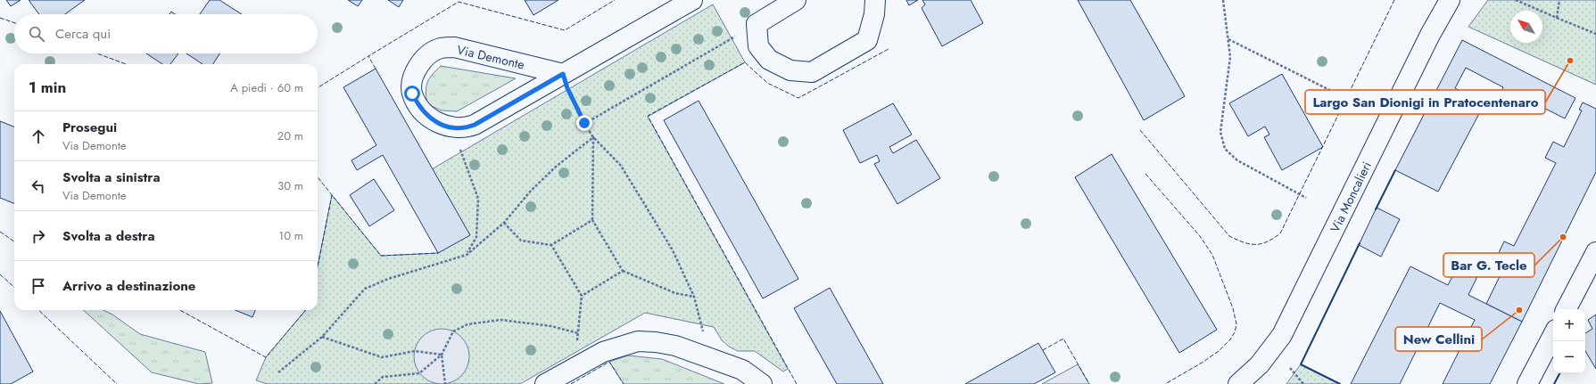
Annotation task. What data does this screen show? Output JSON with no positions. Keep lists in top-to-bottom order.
{
  "streets": {
    "street": ["Via Demonte", "Via Moncalieri"]
  },
  "places": ["Largo San Dionigi in Pratocentenaro", "Bar G. Tecle", "New Cellini"],
  "north": "top left",
  "page": {
    "search": "Cerca qui",
    "heading": ["1 min", "A piedi · 60 m"],
    "list": [
      ["Prosegui", "Via Demonte", "20 m"],
      ["Svolta a sinistra", "Via Demonte", "30 m"],
      ["Svolta a destra", "10 m"],
      "Arrivo a destinazione"
    ],
    "map_buttons": ["+", "−"]
  }
}
